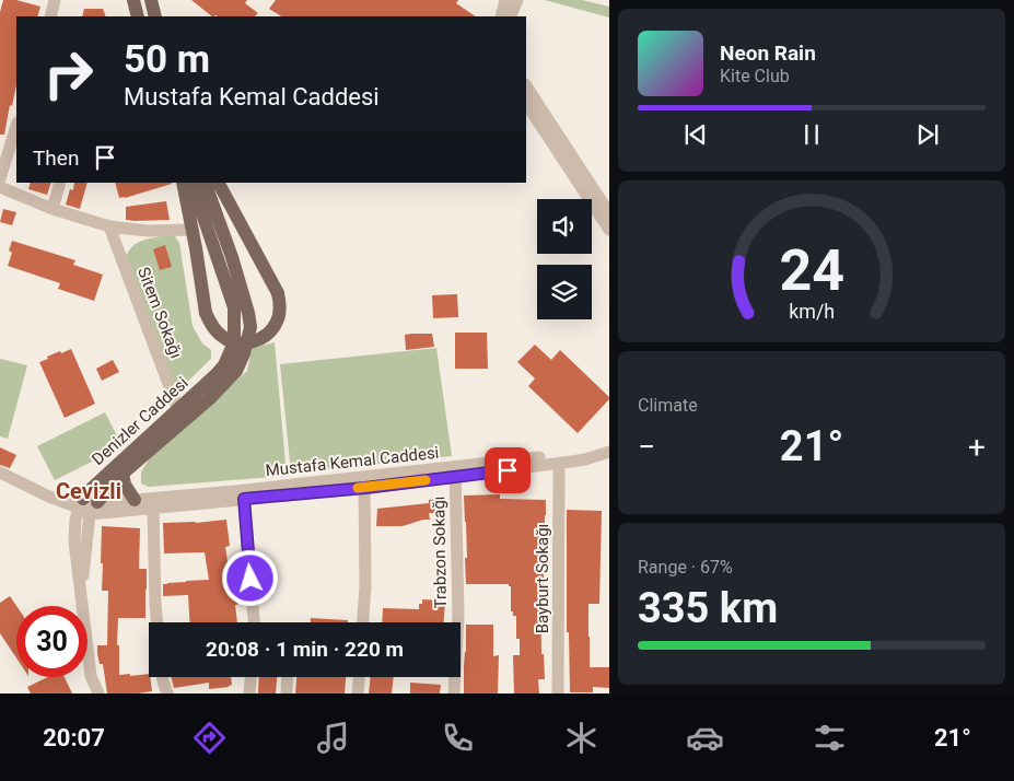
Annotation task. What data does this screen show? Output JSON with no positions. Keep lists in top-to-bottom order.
{
  "streets": {
    "main road": ["Denizler Caddesi"],
    "street": [
      "Sitem Sokağı",
      "Mustafa Kemal Caddesi",
      "Trabzon Sokağı",
      "Bayburt Sokağı"
    ]
  },
  "crossings": [
    ["Sitem Sokağı", "Denizler Caddesi"],
    ["Denizler Caddesi", "Mustafa Kemal Caddesi"],
    ["Mustafa Kemal Caddesi", "Trabzon Sokağı"],
    ["Mustafa Kemal Caddesi", "Bayburt Sokağı"]
  ],
  "districts": ["Cevizli"],
  "page": {
    "turn": ["50 m", "Mustafa Kemal Caddesi"],
    "song": ["Neon Rain", "Kite Club"],
    "then": "Then",
    "tile": [
      "Climate",
      ["Range · 67%", "335 km"]
    ],
    "heat": ["−", "21°", "+"],
    "limit": "30",
    "trip": "20:08 · 1 min · 220 m",
    "tabs": ["20:07", "21°"],
    "gauge": ["24", "km/h"]
  }
}
